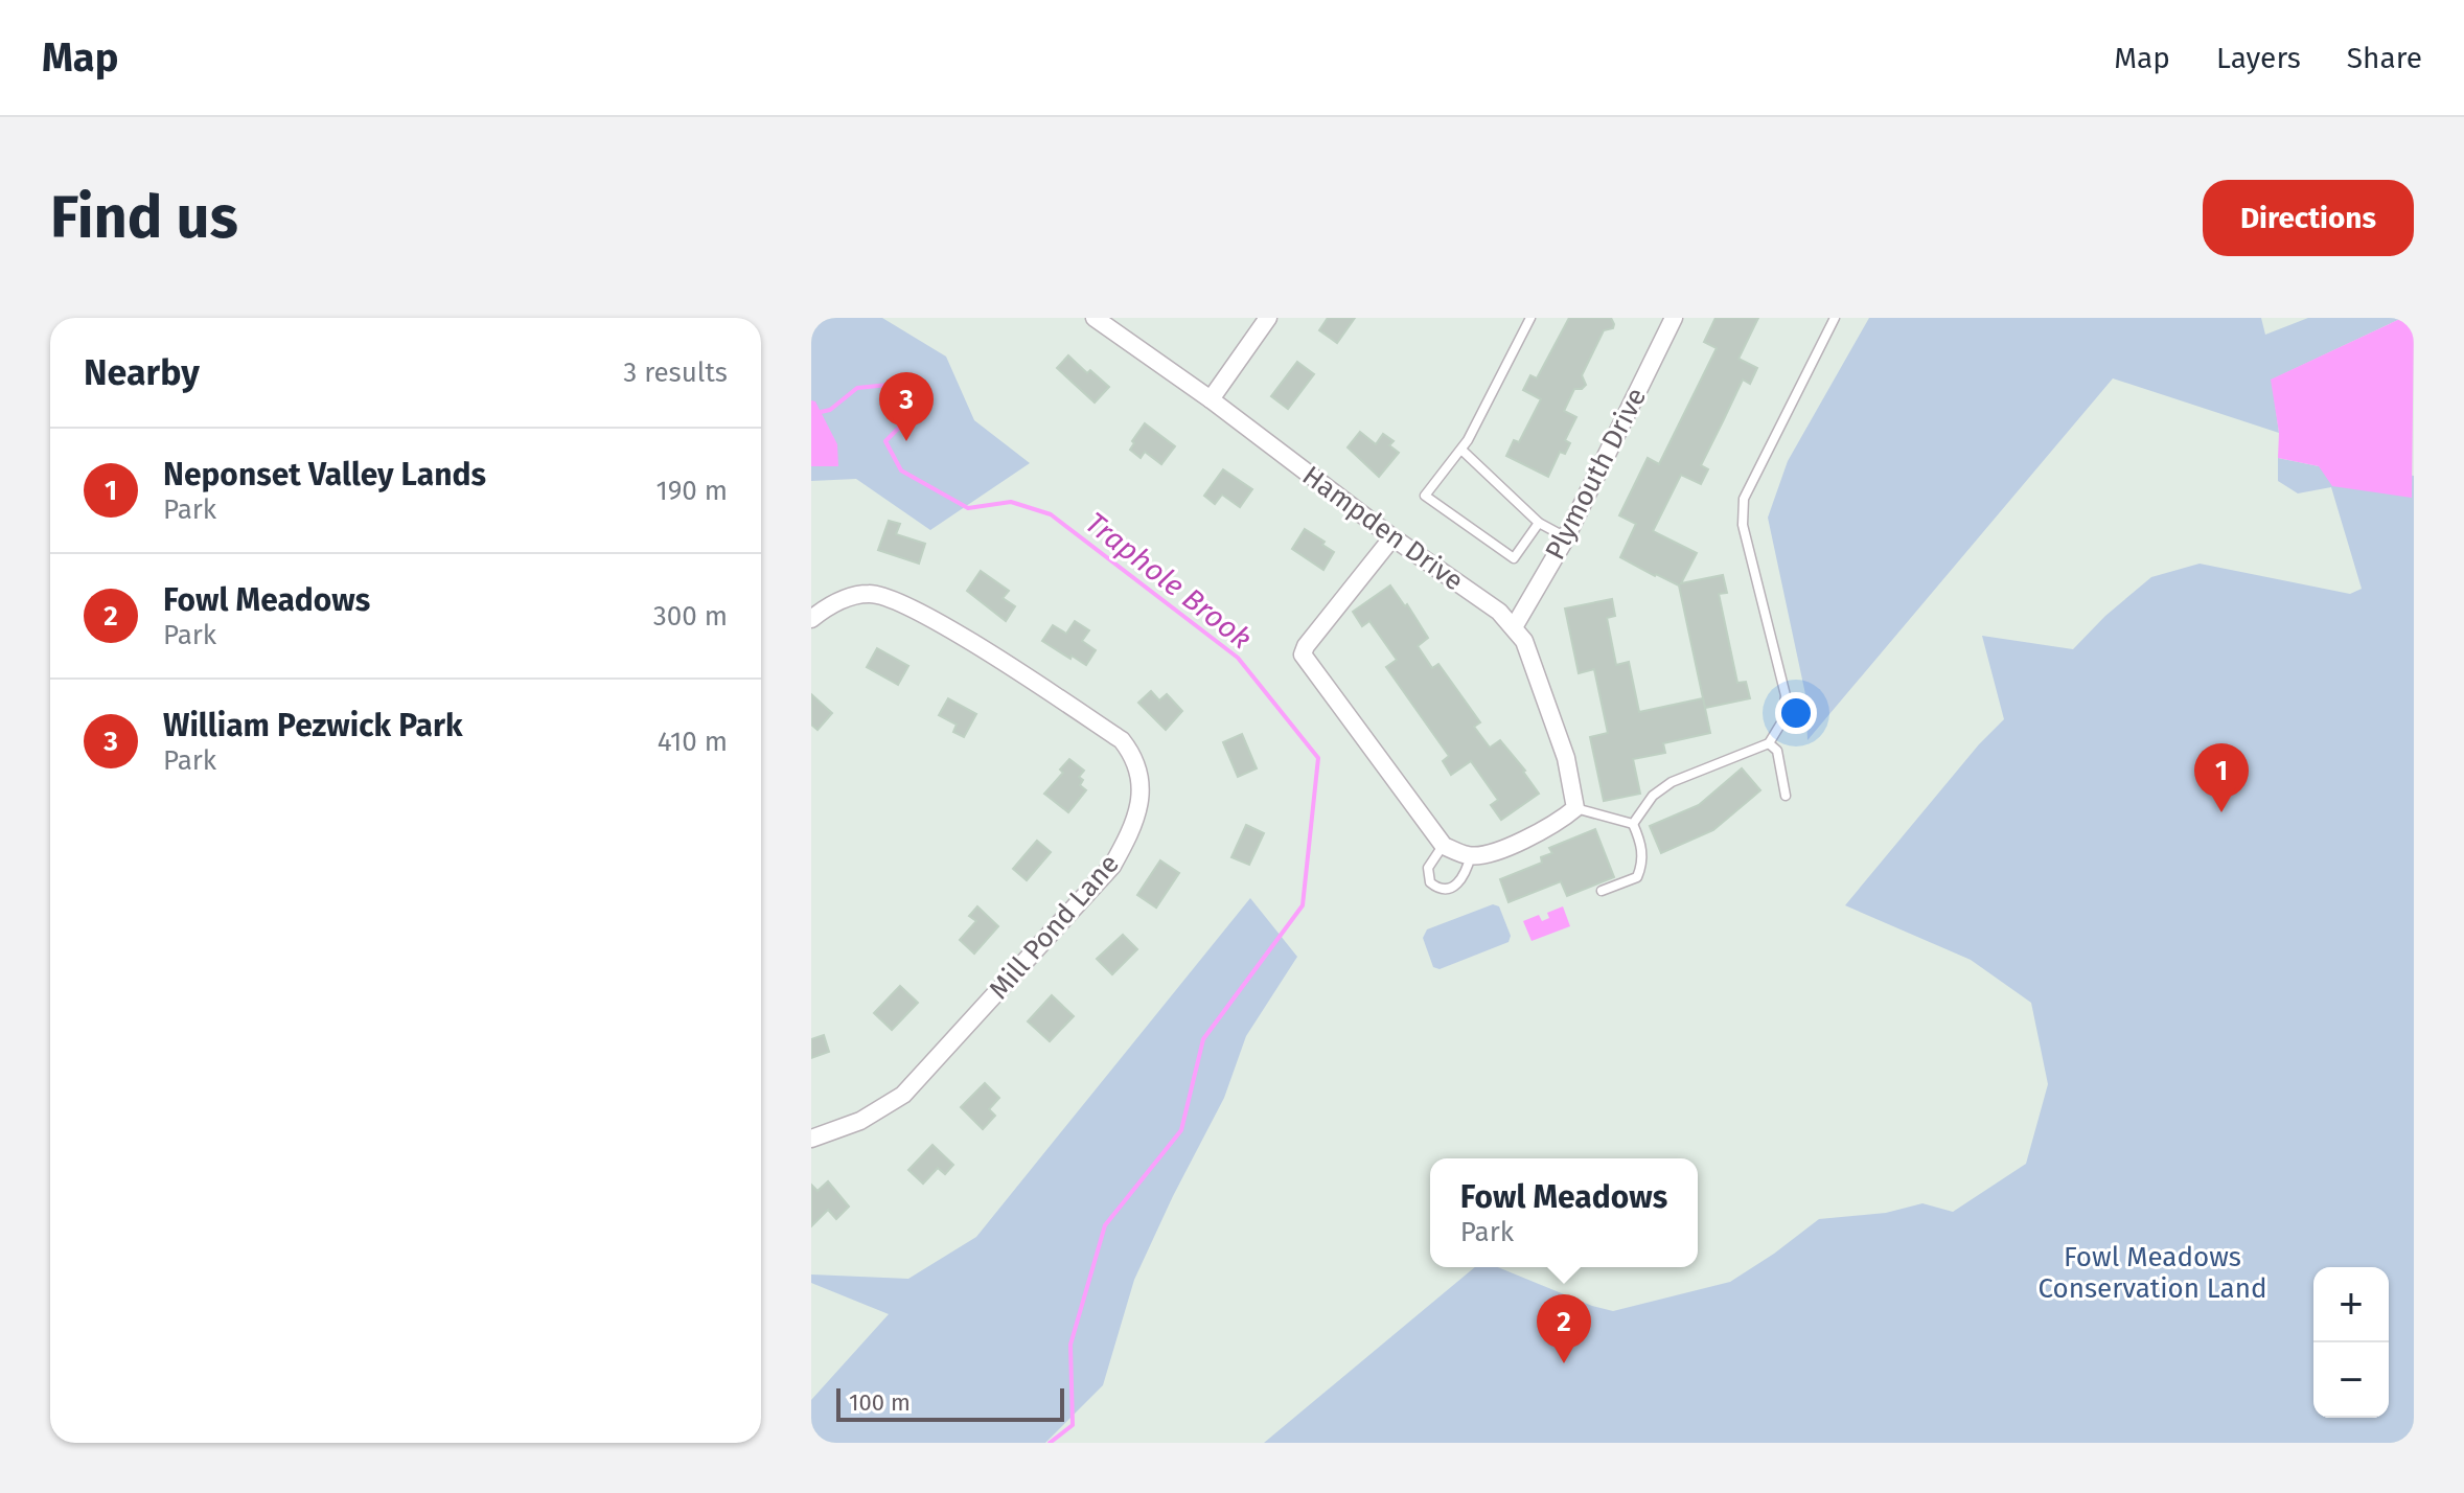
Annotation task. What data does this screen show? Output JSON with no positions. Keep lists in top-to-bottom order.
{
  "streets": {
    "street": ["Plymouth Drive", "Hampden Drive", "Mill Pond Lane"]
  },
  "crossings": [
    ["Plymouth Drive", "Hampden Drive"]
  ],
  "water": ["Traphole Brook"],
  "parks": ["Fowl Meadows Conservation Land"],
  "scale_bar": "100 m",
  "page": {
    "header": "Map",
    "nav": ["Map", "Layers", "Share"],
    "buttons": "Directions",
    "title": "Find us",
    "heading": ["Nearby", "3 results"],
    "pins": ["3", "1", "2"],
    "list": [
      {
        "mark": "1",
        "name": "Neponset Valley Lands",
        "note": "Park",
        "value": "190 m"
      },
      {
        "mark": "2",
        "name": "Fowl Meadows",
        "note": "Park",
        "value": "300 m"
      },
      {
        "mark": "3",
        "name": "William Pezwick Park",
        "note": "Park",
        "value": "410 m"
      }
    ],
    "popup": ["Fowl Meadows", "Park"],
    "map_buttons": ["+", "−"],
    "scale": "100 m"
  }
}
